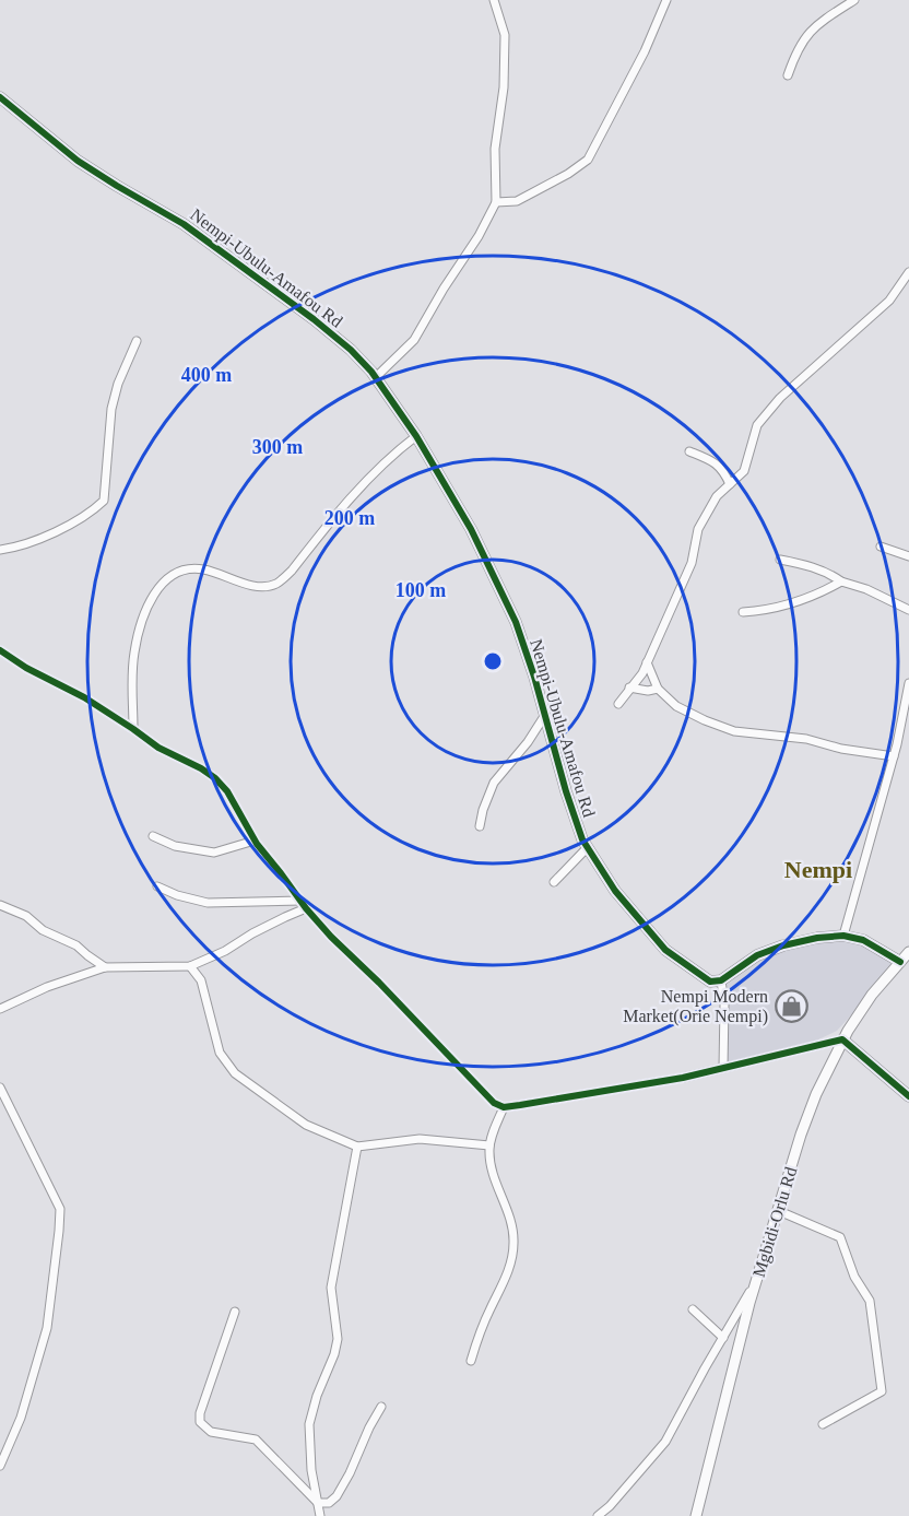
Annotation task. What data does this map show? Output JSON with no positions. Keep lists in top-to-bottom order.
{
  "streets": {
    "street": ["Nempi-Ubulu-Amafou Rd", "Mgbidi-Orlu Rd"]
  },
  "districts": ["Nempi"],
  "places": {
    "shop": ["Nempi Modern Market(Orie Nempi)"]
  },
  "rings": [
    "400 m",
    "300 m",
    "200 m",
    "100 m"
  ]
}
